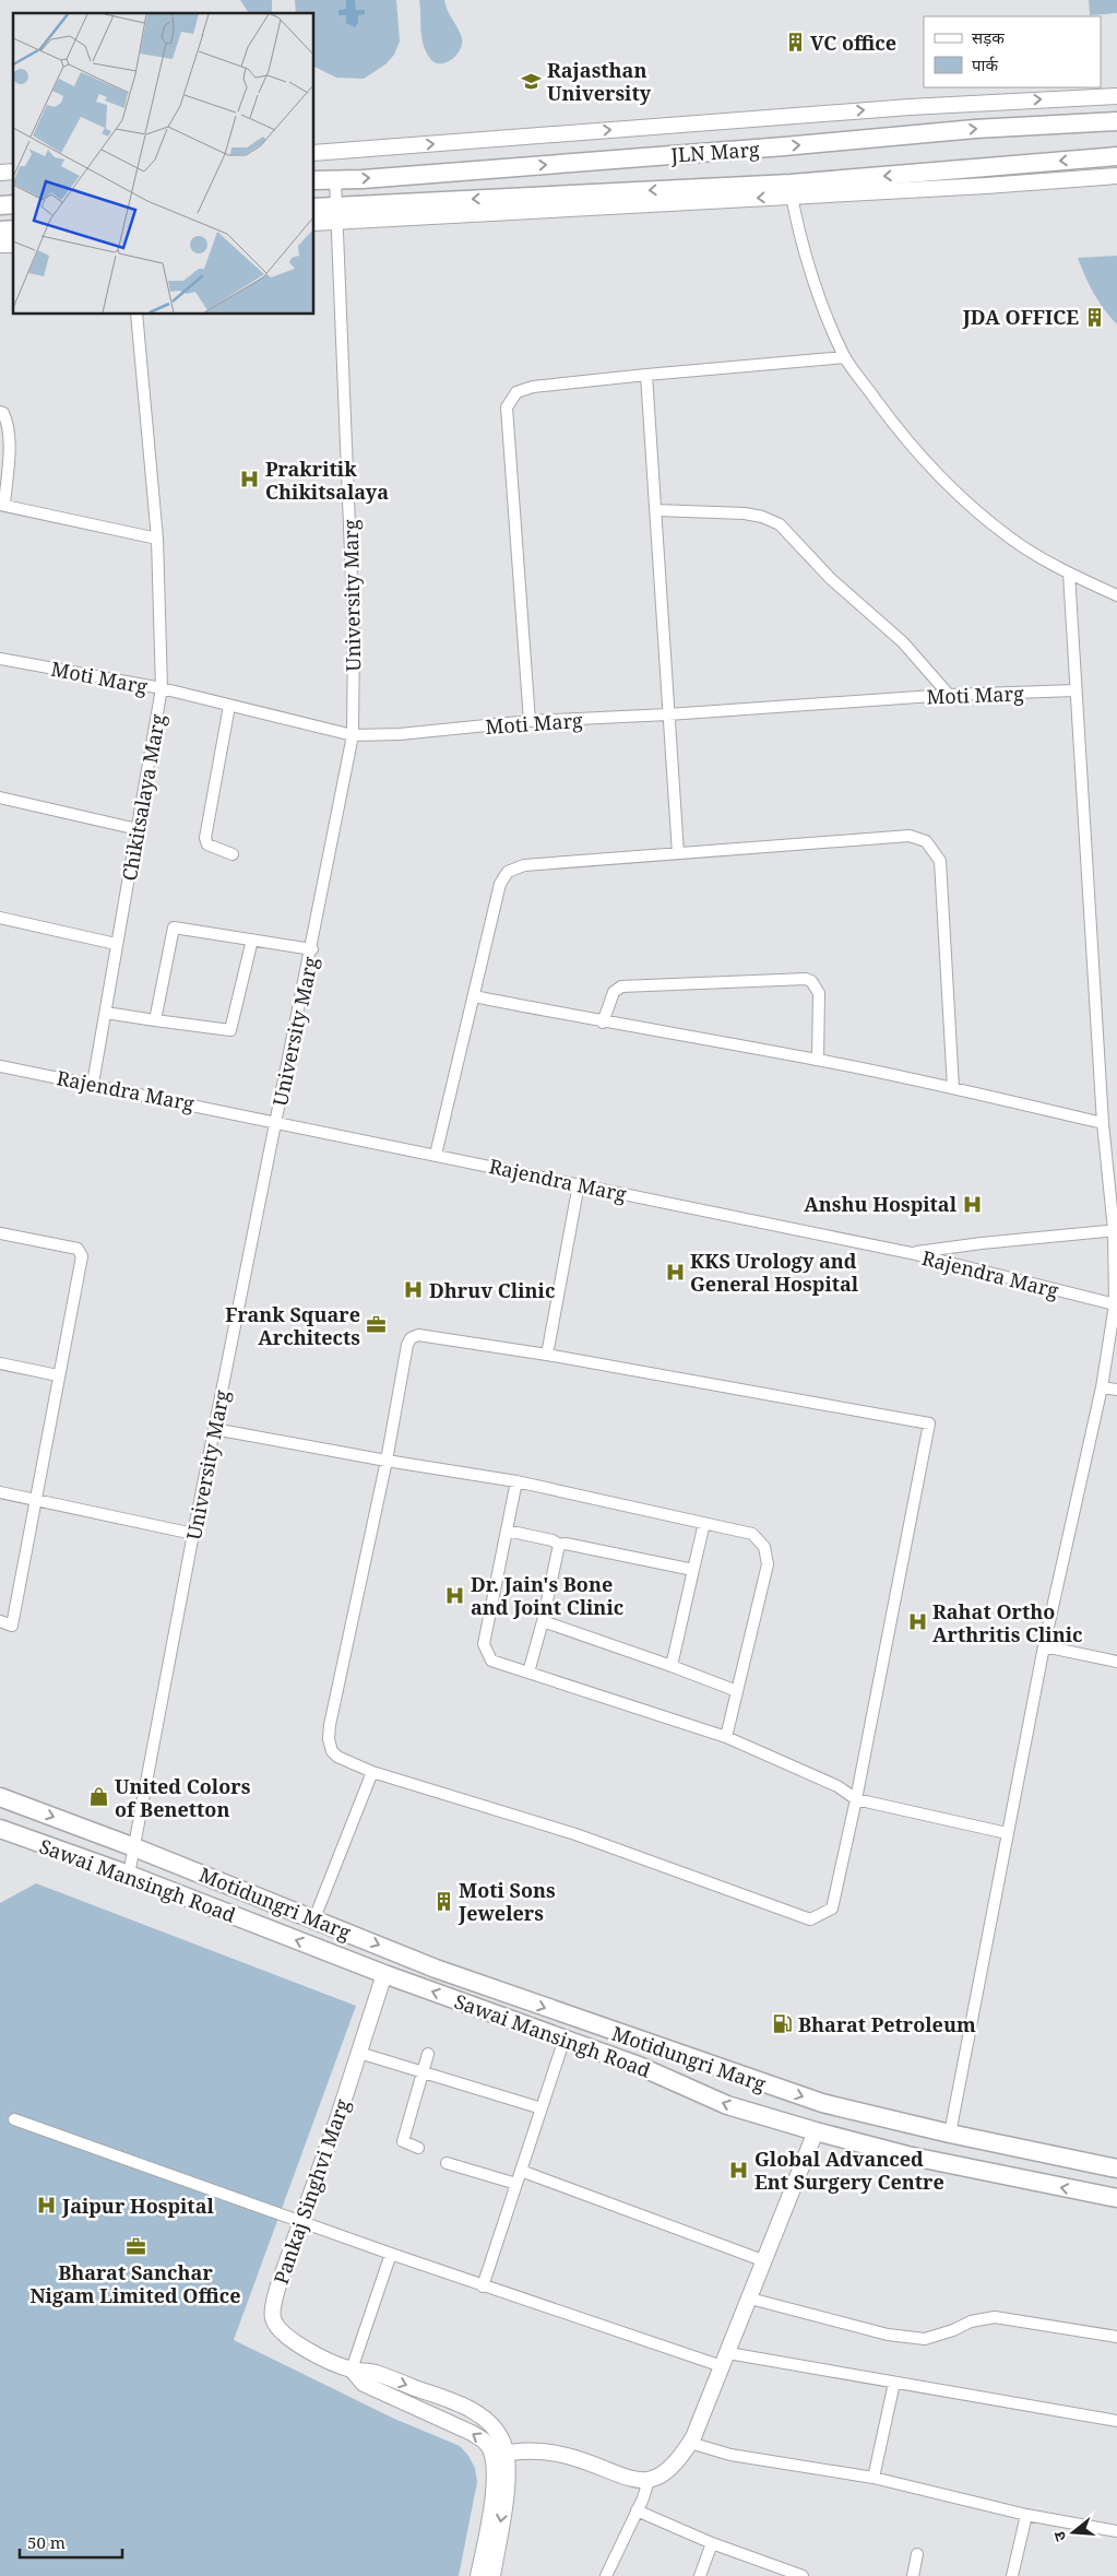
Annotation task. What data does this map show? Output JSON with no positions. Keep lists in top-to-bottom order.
{
  "streets": {
    "main road": ["JLN Marg", "Sawai Mansingh Road", "Motidungri Marg"],
    "street": [
      "University Marg",
      "Moti Marg",
      "Chikitsalaya Marg",
      "Rajendra Marg",
      "Pankaj Singhvi Marg"
    ]
  },
  "crossings": [
    ["JLN Marg", "University Marg"],
    ["University Marg", "Moti Marg"],
    ["University Marg", "Rajendra Marg"],
    ["University Marg", "Sawai Mansingh Road"],
    ["University Marg", "Motidungri Marg"],
    ["Moti Marg", "Chikitsalaya Marg"],
    ["Chikitsalaya Marg", "Rajendra Marg"],
    ["Sawai Mansingh Road", "Pankaj Singhvi Marg"]
  ],
  "one_way": ["Sawai Mansingh Road", "Motidungri Marg"],
  "places": {
    "building": ["VC office", "JDA OFFICE", "Moti Sons Jewelers"],
    "school or university": ["Rajasthan University"],
    "hospital": [
      "Prakritik Chikitsalaya",
      "Anshu Hospital",
      "KKS Urology and General Hospital",
      "Dhruv Clinic",
      "Dr. Jain's Bone and Joint Clinic",
      "Rahat Ortho Arthritis Clinic",
      "Global Advanced Ent Surgery Centre",
      "Jaipur Hospital"
    ],
    "office": ["Frank Square Architects", "Bharat Sanchar Nigam Limited Office"],
    "shop": ["United Colors of Benetton"],
    "fuel station": ["Bharat Petroleum"]
  },
  "legend": ["सड़क", "पार्क"],
  "scale_bar": "50 m",
  "north": "left"
}
